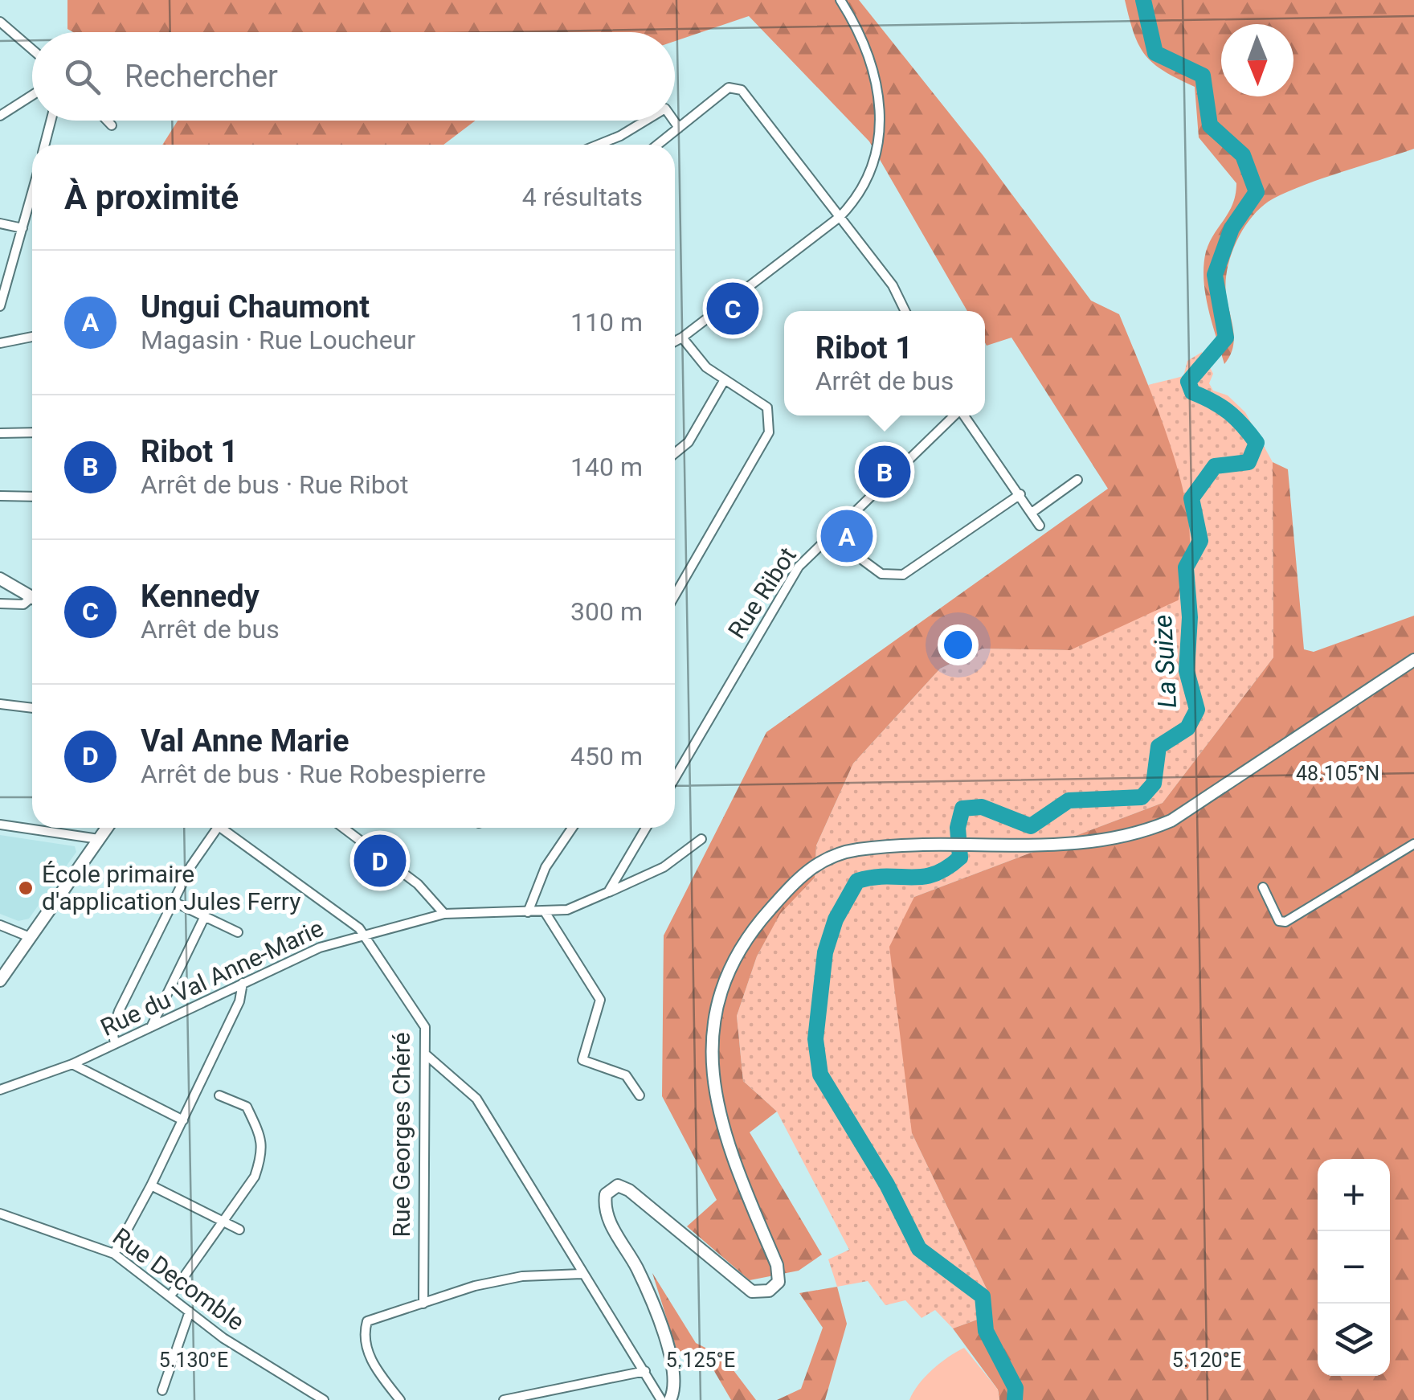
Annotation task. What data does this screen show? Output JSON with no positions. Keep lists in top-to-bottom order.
{
  "streets": {
    "street": [
      "Rue Ribot",
      "Rue du Val Anne-Marie",
      "Rue Georges Chéré",
      "Rue Decomble"
    ]
  },
  "crossings": [
    ["Rue du Val Anne-Marie", "Rue Georges Chéré"]
  ],
  "water": ["La Suize"],
  "places": ["École primaire d'application Jules Ferry"],
  "north": "bottom",
  "page": {
    "search": "Rechercher",
    "heading": ["À proximité", "4 résultats"],
    "list": [
      {
        "mark": "A",
        "name": "Ungui Chaumont",
        "note": "Magasin · Rue Loucheur",
        "value": "110 m"
      },
      {
        "mark": "B",
        "name": "Ribot 1",
        "note": "Arrêt de bus · Rue Ribot",
        "value": "140 m"
      },
      {
        "mark": "C",
        "name": "Kennedy",
        "note": "Arrêt de bus",
        "value": "300 m"
      },
      {
        "mark": "D",
        "name": "Val Anne Marie",
        "note": "Arrêt de bus · Rue Robespierre",
        "value": "450 m"
      }
    ],
    "pins": [
      "C",
      "B",
      "A",
      "D"
    ],
    "popup": ["Ribot 1", "Arrêt de bus"],
    "map_buttons": ["+", "−"]
  },
  "coordinates": [
    "48.105°N",
    "5.130°E",
    "5.125°E",
    "5.120°E"
  ]
}
